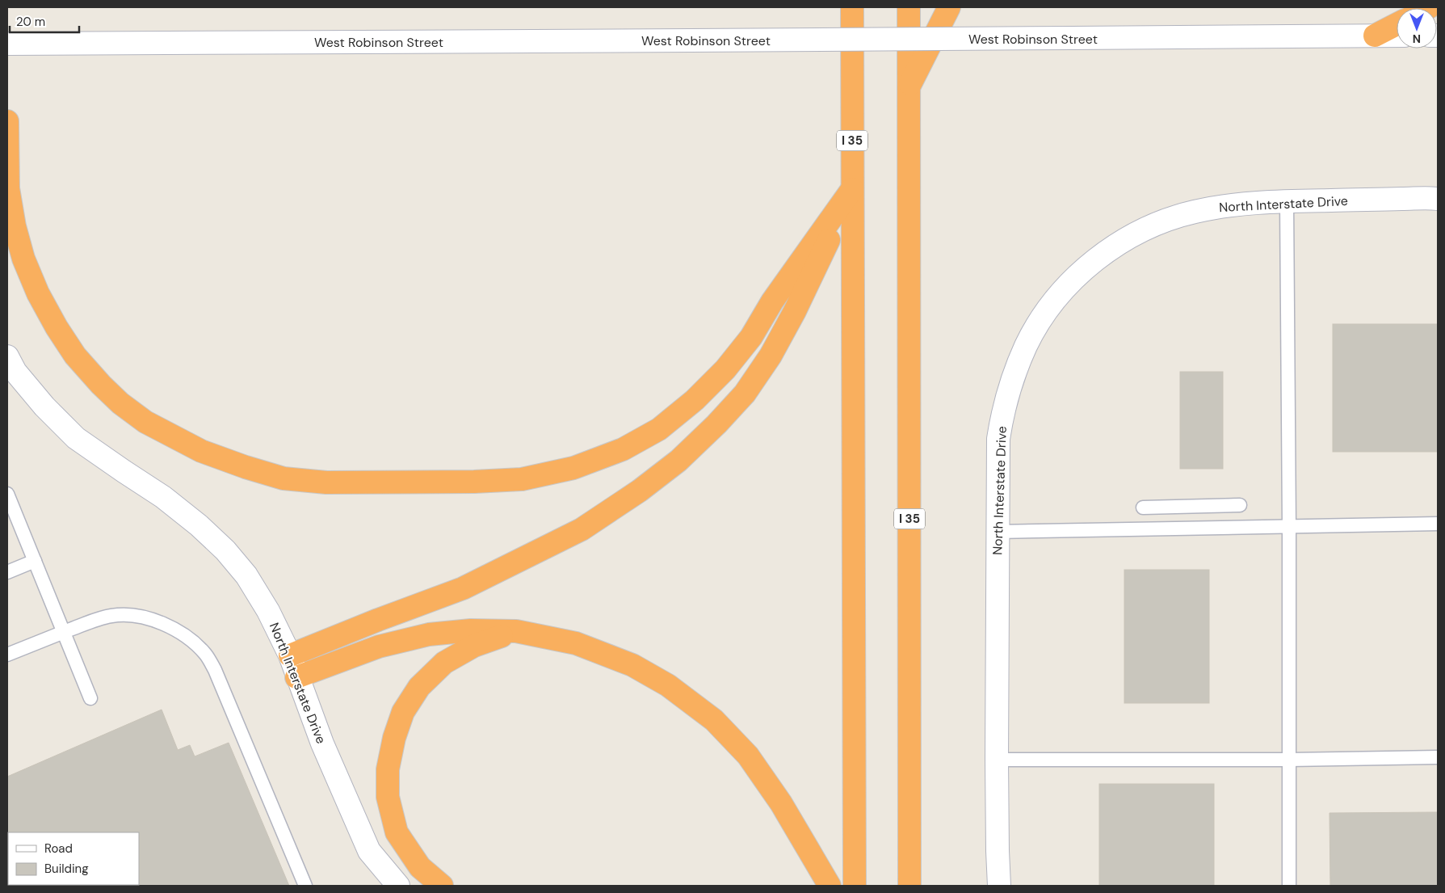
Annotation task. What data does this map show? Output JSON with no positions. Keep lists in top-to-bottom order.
{
  "streets": {
    "highway": ["I 35"],
    "main road": ["West Robinson Street", "North Interstate Drive"]
  },
  "legend": ["Road", "Building"],
  "scale_bar": "20 m",
  "north": "bottom"
}
